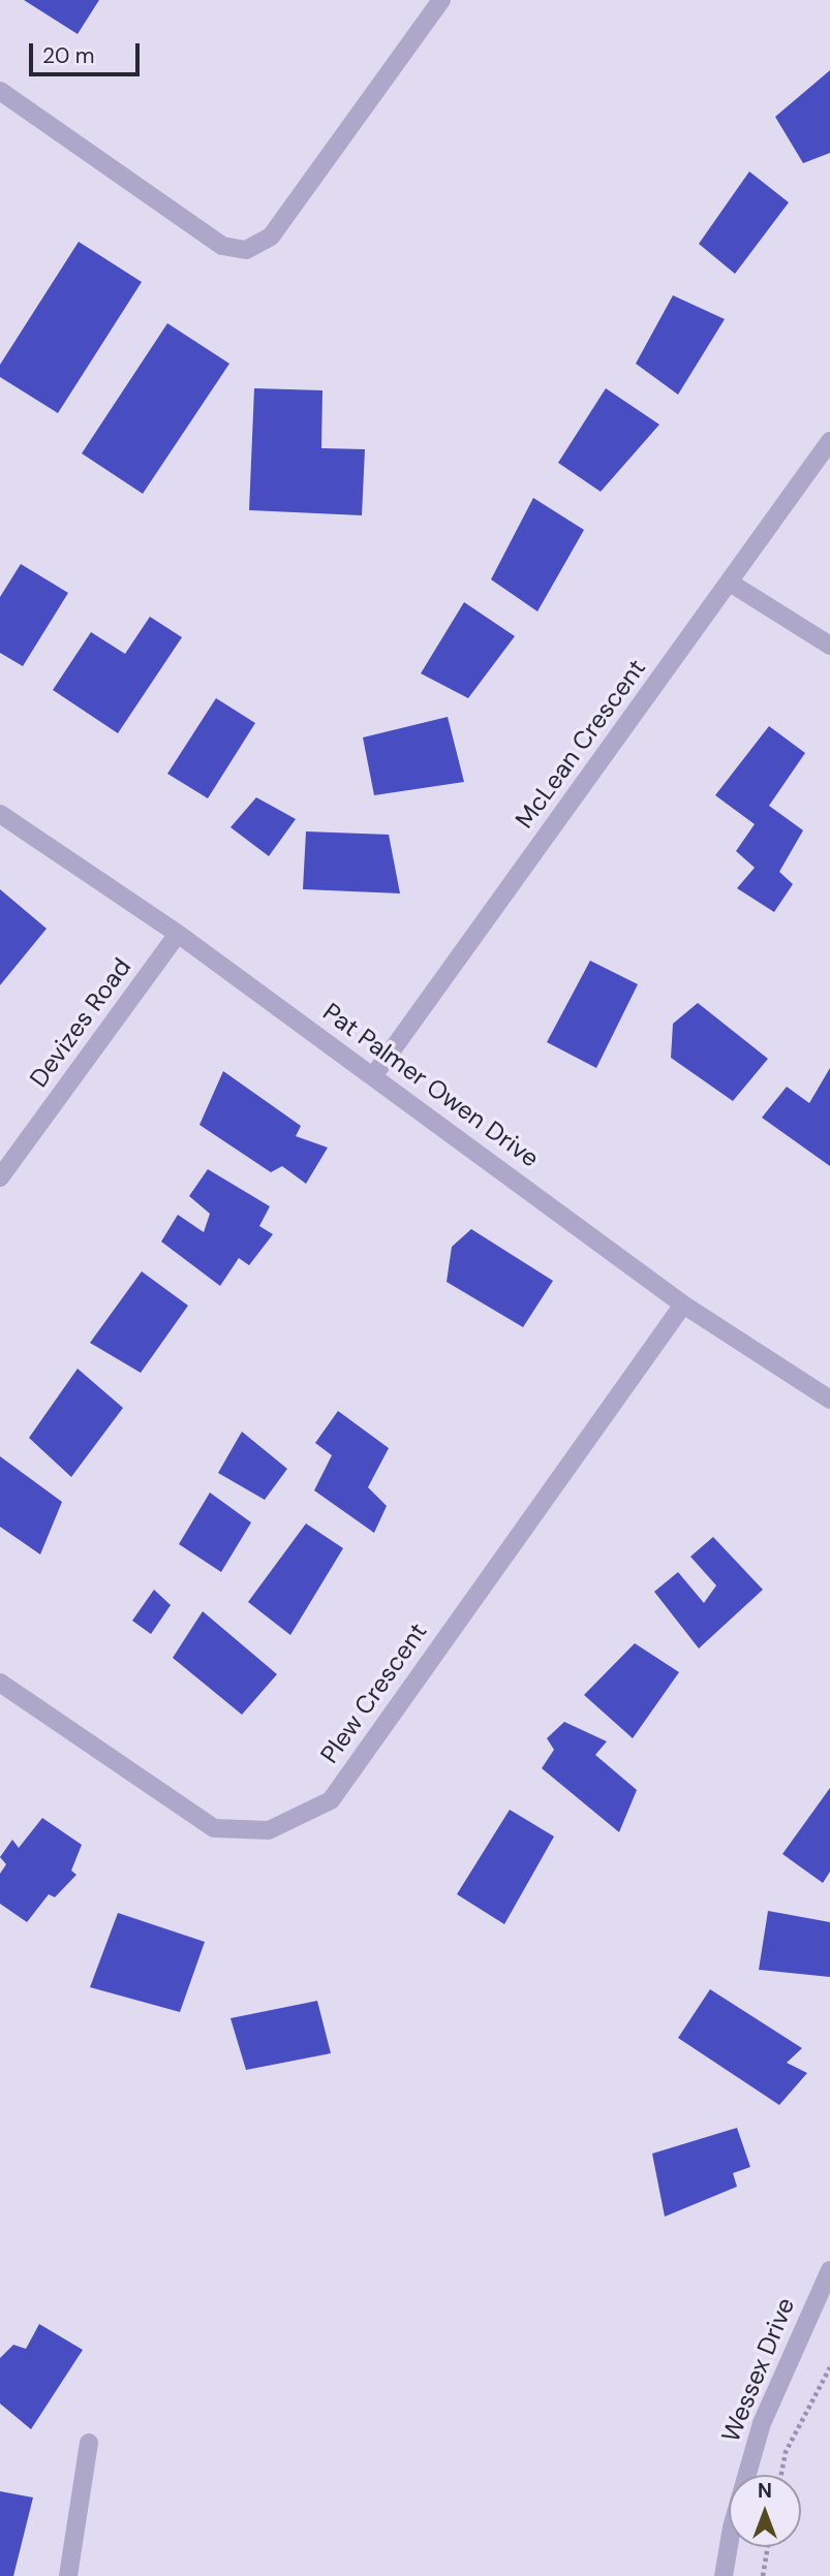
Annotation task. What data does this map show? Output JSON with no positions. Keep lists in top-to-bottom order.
{
  "streets": {
    "street": [
      "McLean Crescent",
      "Devizes Road",
      "Pat Palmer Owen Drive",
      "Plew Crescent",
      "Wessex Drive"
    ]
  },
  "crossings": [
    ["McLean Crescent", "Pat Palmer Owen Drive"],
    ["Devizes Road", "Pat Palmer Owen Drive"],
    ["Pat Palmer Owen Drive", "Plew Crescent"]
  ],
  "scale_bar": "20 m",
  "north": "top"
}
